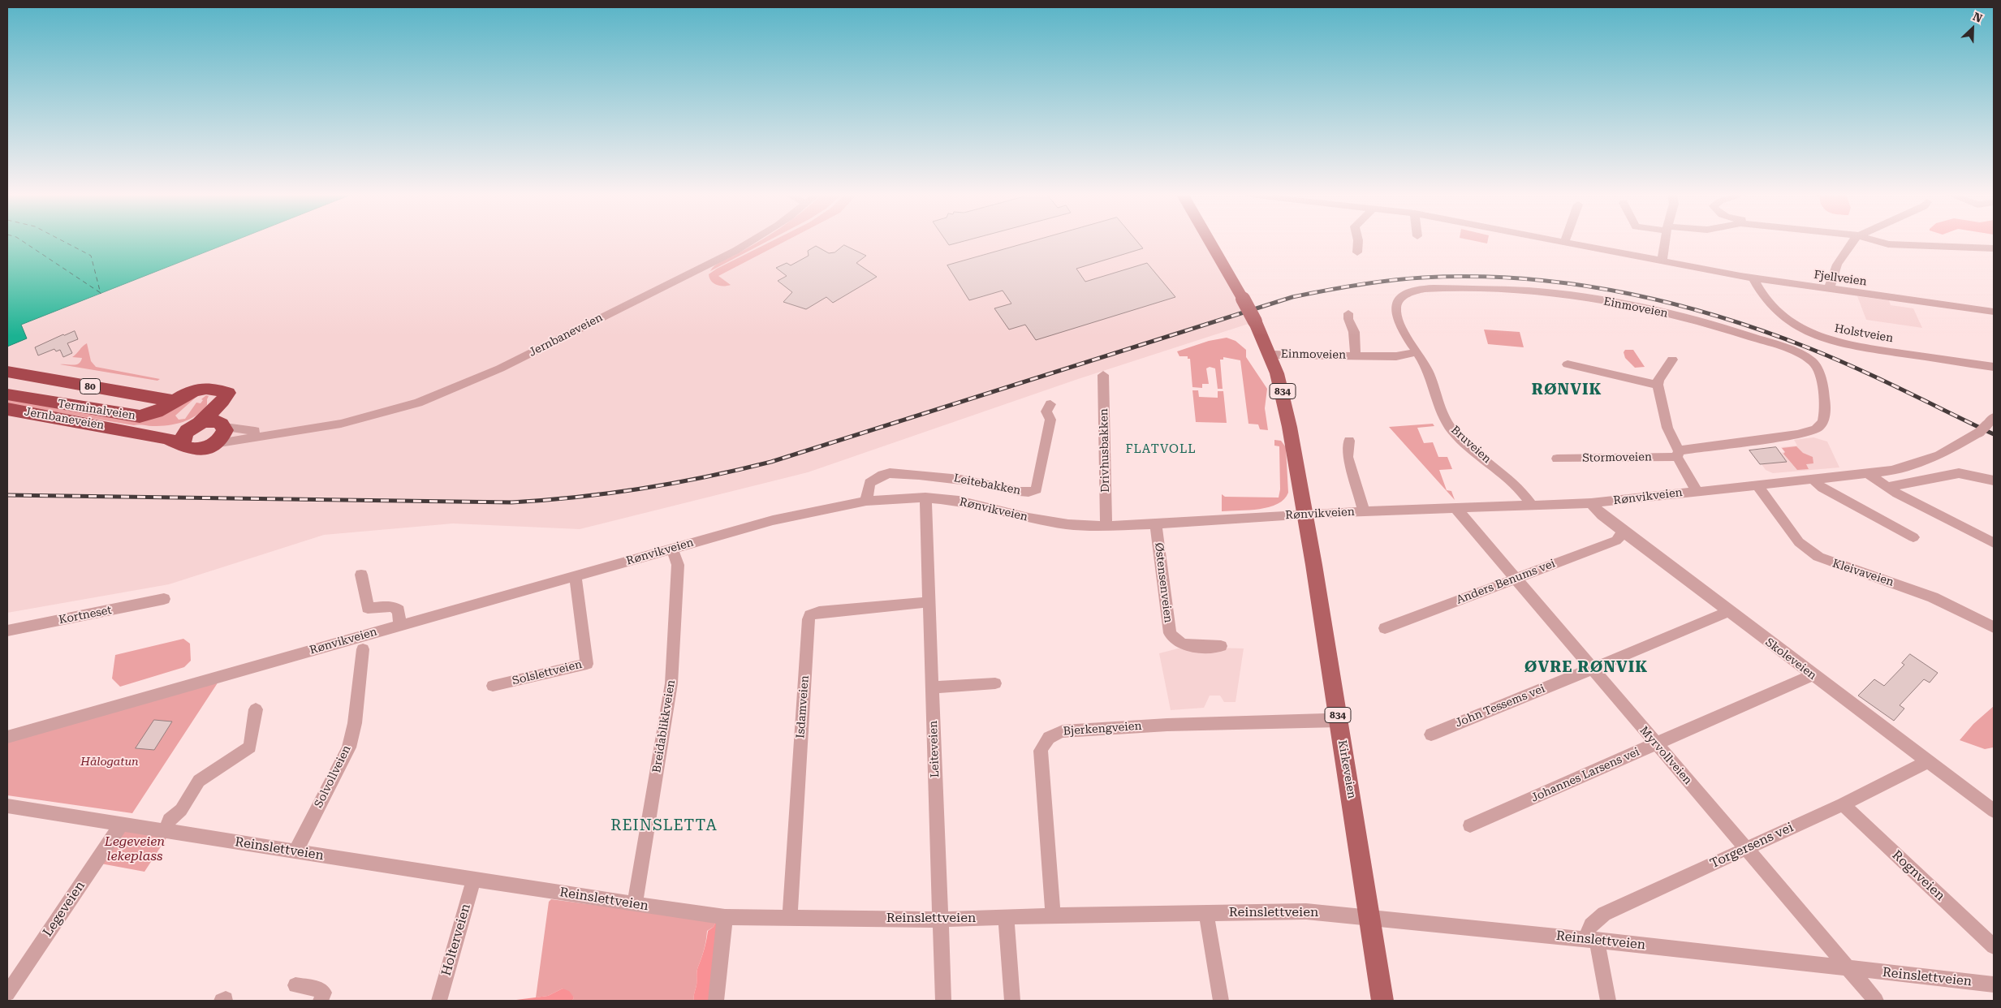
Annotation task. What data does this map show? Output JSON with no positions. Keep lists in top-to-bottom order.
{
  "streets": {
    "highway": ["Jernbaneveien", "80", "Terminalveien"],
    "main road": ["834", "Kirkeveien"],
    "street": [
      "Fjellveien",
      "Einmoveien",
      "Holstveien",
      "Bruveien",
      "Drivhusbakken",
      "Stormoveien",
      "Leitebakken",
      "Rønvikveien",
      "Kleivaveien",
      "Anders Benums vei",
      "Østensenveien",
      "Kortneset",
      "Skoleveien",
      "Solslettveien",
      "John Tessems vei",
      "Isdamveien",
      "Breidablikkveien",
      "Bjerkengveien",
      "Leiteveien",
      "Myrvollveien",
      "Johannes Larsens vei",
      "Solvollveien",
      "Torgersens vei",
      "Reinslettveien",
      "Rognveien",
      "Legeveien",
      "Holterveien"
    ]
  },
  "crossings": [
    ["Fjellveien", "Holstveien"],
    ["Einmoveien", "834"],
    ["Einmoveien", "Bruveien"],
    ["Einmoveien", "Stormoveien"],
    ["80", "Terminalveien"],
    ["834", "Rønvikveien"],
    ["834", "Kirkeveien"],
    ["Bruveien", "Rønvikveien"],
    ["Drivhusbakken", "Rønvikveien"],
    ["Leitebakken", "Rønvikveien"],
    ["Rønvikveien", "Kleivaveien"],
    ["Rønvikveien", "Østensenveien"],
    ["Rønvikveien", "Skoleveien"],
    ["Rønvikveien", "Solslettveien"],
    ["Rønvikveien", "Breidablikkveien"],
    ["Rønvikveien", "Leiteveien"],
    ["Rønvikveien", "Myrvollveien"],
    ["Rønvikveien", "Kirkeveien"],
    ["Anders Benums vei", "Skoleveien"],
    ["Anders Benums vei", "Myrvollveien"],
    ["Skoleveien", "John Tessems vei"],
    ["Skoleveien", "Johannes Larsens vei"],
    ["Skoleveien", "Torgersens vei"],
    ["John Tessems vei", "Myrvollveien"],
    ["Isdamveien", "Leiteveien"],
    ["Isdamveien", "Reinslettveien"],
    ["Breidablikkveien", "Reinslettveien"],
    ["Bjerkengveien", "Kirkeveien"],
    ["Bjerkengveien", "Reinslettveien"],
    ["Leiteveien", "Reinslettveien"],
    ["Myrvollveien", "Johannes Larsens vei"],
    ["Myrvollveien", "Torgersens vei"],
    ["Myrvollveien", "Reinslettveien"],
    ["Kirkeveien", "Reinslettveien"],
    ["Solvollveien", "Reinslettveien"],
    ["Torgersens vei", "Reinslettveien"],
    ["Torgersens vei", "Rognveien"],
    ["Reinslettveien", "Legeveien"],
    ["Reinslettveien", "Holterveien"]
  ],
  "districts": [
    "RØNVIK",
    "FLATVOLL",
    "ØVRE RØNVIK",
    "REINSLETTA"
  ],
  "parks": ["Hålogatun", "Legeveien lekeplass"],
  "north": "top right"
}
